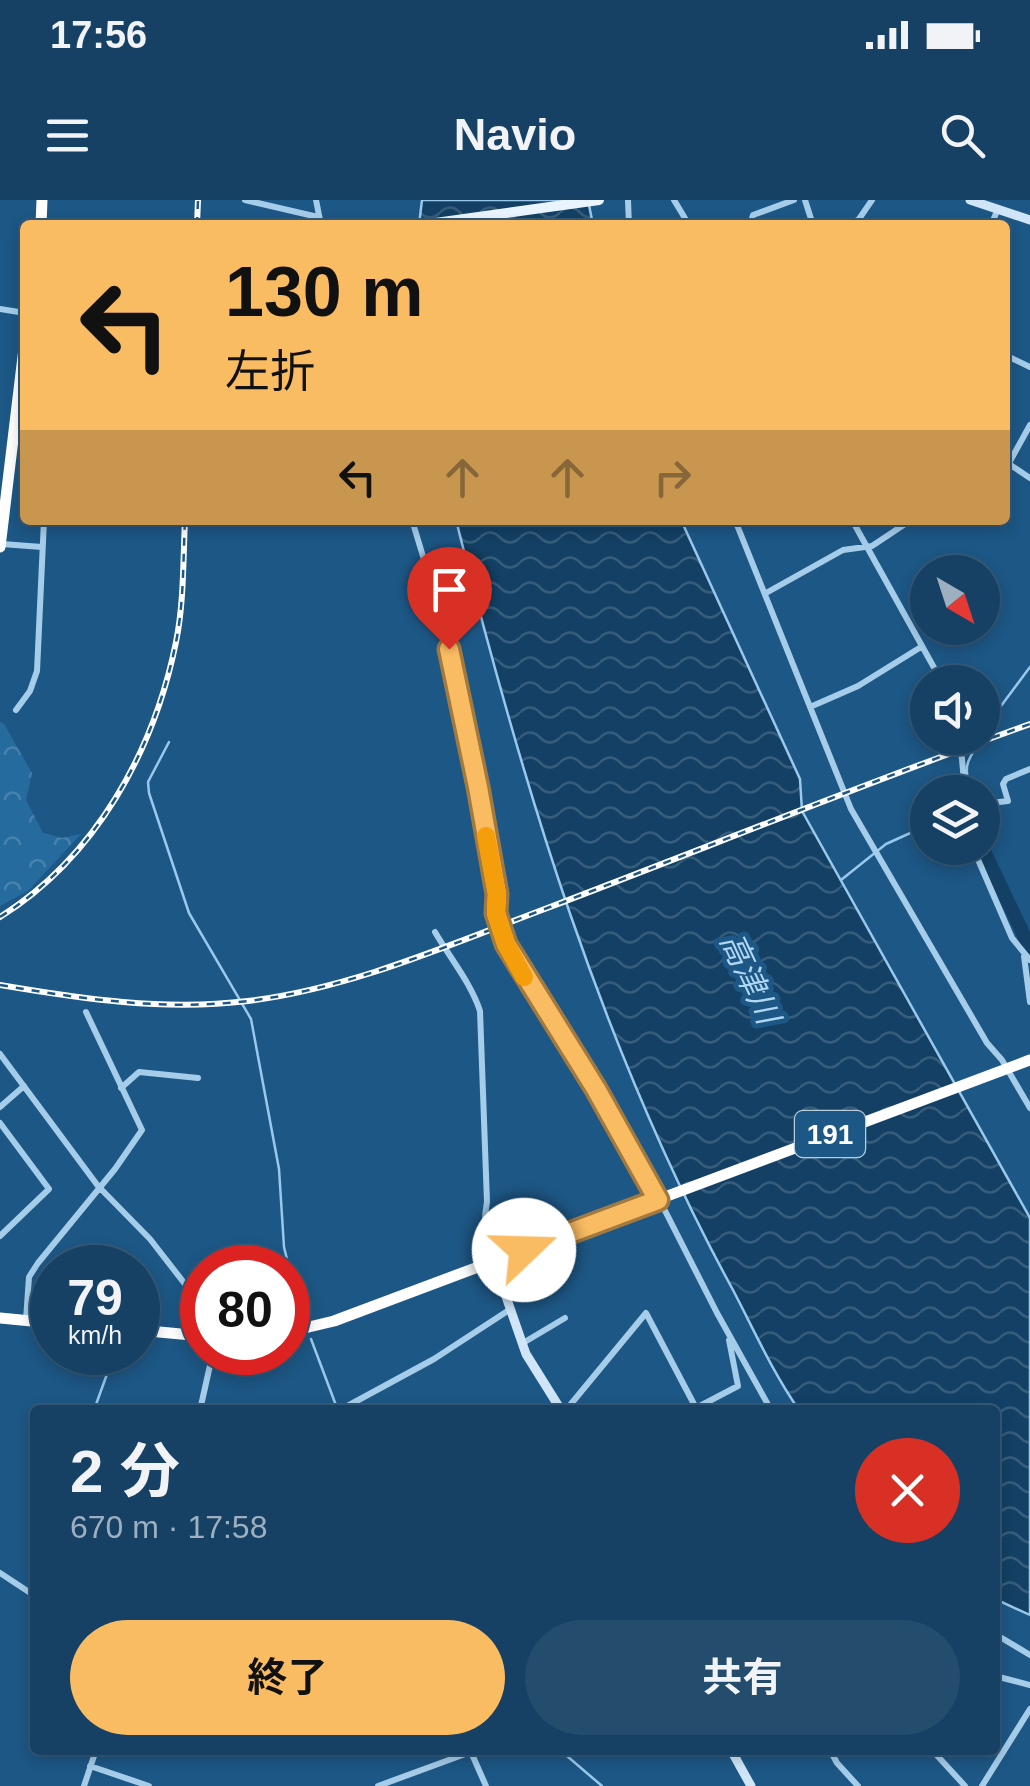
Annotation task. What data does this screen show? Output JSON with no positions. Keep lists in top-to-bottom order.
{
  "streets": {
    "highway": ["191"]
  },
  "water": ["高津川"],
  "north": "bottom right",
  "page": {
    "status": "17:56",
    "header": "Navio",
    "turn": ["130 m", "左折"],
    "speed": "79 km/h",
    "limit": "80",
    "heading": ["2 分", "670 m · 17:58"],
    "buttons": ["終了", "共有"]
  }
}
